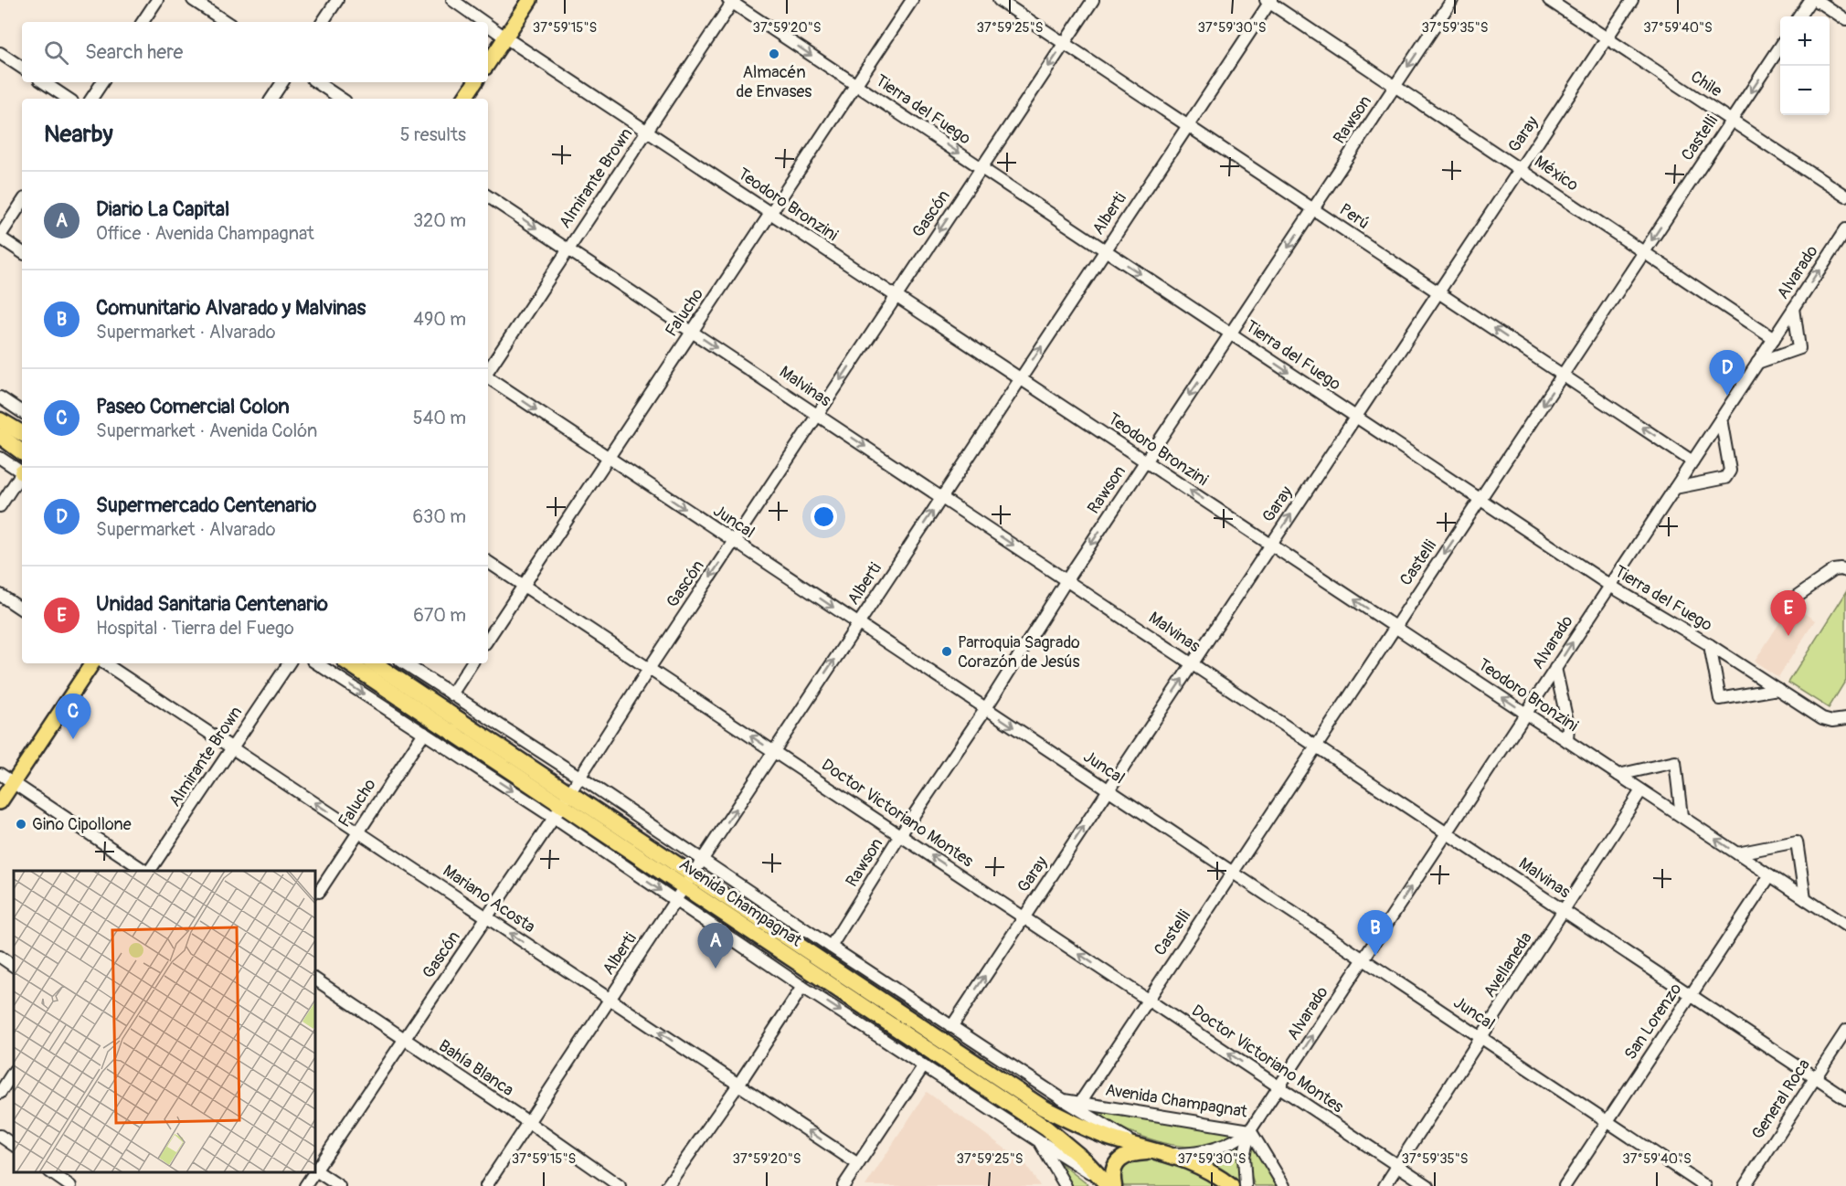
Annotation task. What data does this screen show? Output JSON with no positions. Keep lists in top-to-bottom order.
{
  "streets": {
    "highway": ["Avenida Champagnat"],
    "street": [
      "Chile",
      "Tierra del Fuego",
      "Rawson",
      "Garay",
      "Castelli",
      "México",
      "Almirante Brown",
      "Teodoro Bronzini",
      "Gascón",
      "Alberti",
      "Perú",
      "Alvarado",
      "Falucho",
      "Malvinas",
      "Juncal",
      "Doctor Victoriano Montes",
      "Mariano Acosta",
      "Avellaneda",
      "San Lorenzo",
      "Bahía Blanca",
      "General Roca"
    ]
  },
  "crossings": [
    ["Chile", "Garay"],
    ["Chile", "Castelli"],
    ["Tierra del Fuego", "Rawson"],
    ["Tierra del Fuego", "Garay"],
    ["Tierra del Fuego", "Castelli"],
    ["Tierra del Fuego", "Almirante Brown"],
    ["Tierra del Fuego", "Gascón"],
    ["Tierra del Fuego", "Alberti"],
    ["Tierra del Fuego", "Alvarado"],
    ["Tierra del Fuego", "Falucho"],
    ["Rawson", "México"],
    ["Rawson", "Teodoro Bronzini"],
    ["Rawson", "Perú"],
    ["Rawson", "Malvinas"],
    ["Rawson", "Juncal"],
    ["Rawson", "Doctor Victoriano Montes"],
    ["Rawson", "Avenida Champagnat"],
    ["Garay", "México"],
    ["Garay", "Teodoro Bronzini"],
    ["Garay", "Perú"],
    ["Garay", "Malvinas"],
    ["Garay", "Juncal"],
    ["Garay", "Doctor Victoriano Montes"],
    ["Garay", "Avenida Champagnat"],
    ["Castelli", "México"],
    ["Castelli", "Teodoro Bronzini"],
    ["Castelli", "Perú"],
    ["Castelli", "Malvinas"],
    ["Castelli", "Juncal"],
    ["Castelli", "Doctor Victoriano Montes"],
    ["Castelli", "Avenida Champagnat"],
    ["México", "Alberti"],
    ["México", "Alvarado"],
    ["Almirante Brown", "Teodoro Bronzini"],
    ["Almirante Brown", "Malvinas"],
    ["Almirante Brown", "Mariano Acosta"],
    ["Teodoro Bronzini", "Gascón"],
    ["Teodoro Bronzini", "Alberti"],
    ["Teodoro Bronzini", "Alvarado"],
    ["Teodoro Bronzini", "Falucho"],
    ["Teodoro Bronzini", "Avellaneda"],
    ["Teodoro Bronzini", "San Lorenzo"],
    ["Gascón", "Perú"],
    ["Gascón", "Malvinas"],
    ["Gascón", "Juncal"],
    ["Gascón", "Doctor Victoriano Montes"],
    ["Gascón", "Mariano Acosta"],
    ["Gascón", "Avenida Champagnat"],
    ["Gascón", "Bahía Blanca"],
    ["Alberti", "Perú"],
    ["Alberti", "Malvinas"],
    ["Alberti", "Juncal"],
    ["Alberti", "Doctor Victoriano Montes"],
    ["Alberti", "Mariano Acosta"],
    ["Alberti", "Avenida Champagnat"],
    ["Alberti", "Bahía Blanca"],
    ["Perú", "Alvarado"],
    ["Alvarado", "Malvinas"],
    ["Alvarado", "Juncal"],
    ["Alvarado", "Doctor Victoriano Montes"],
    ["Alvarado", "Avenida Champagnat"],
    ["Falucho", "Malvinas"],
    ["Falucho", "Juncal"],
    ["Falucho", "Doctor Victoriano Montes"],
    ["Falucho", "Mariano Acosta"],
    ["Falucho", "Avenida Champagnat"],
    ["Malvinas", "Avellaneda"],
    ["Malvinas", "San Lorenzo"],
    ["Malvinas", "General Roca"],
    ["Juncal", "Avellaneda"],
    ["Juncal", "San Lorenzo"],
    ["Doctor Victoriano Montes", "Avellaneda"]
  ],
  "one_way": [
    "Tierra del Fuego",
    "Rawson",
    "Garay",
    "Castelli",
    "Gascón",
    "Alberti",
    "Perú",
    "Alvarado",
    "Juncal",
    "Doctor Victoriano Montes",
    "Mariano Acosta"
  ],
  "places": ["Almacén de Envases", "Parroquia Sagrado Corazón de Jesús", "Gino Cipollone"],
  "page": {
    "map_buttons": ["+", "−"],
    "search": "Search here",
    "heading": ["Nearby", "5 results"],
    "list": [
      {
        "mark": "A",
        "name": "Diario La Capital",
        "note": "Office · Avenida Champagnat",
        "value": "320 m"
      },
      {
        "mark": "B",
        "name": "Comunitario Alvarado y Malvinas",
        "note": "Supermarket · Alvarado",
        "value": "490 m"
      },
      {
        "mark": "C",
        "name": "Paseo Comercial Colon",
        "note": "Supermarket · Avenida Colón",
        "value": "540 m"
      },
      {
        "mark": "D",
        "name": "Supermercado Centenario",
        "note": "Supermarket · Alvarado",
        "value": "630 m"
      },
      {
        "mark": "E",
        "name": "Unidad Sanitaria Centenario",
        "note": "Hospital · Tierra del Fuego",
        "value": "670 m"
      }
    ],
    "pins": [
      "D",
      "E",
      "C",
      "B",
      "A"
    ]
  },
  "coordinates": [
    "37°59'15\"S",
    "37°59'20\"S",
    "37°59'25\"S",
    "37°59'30\"S",
    "37°59'35\"S",
    "37°59'40\"S"
  ]
}
